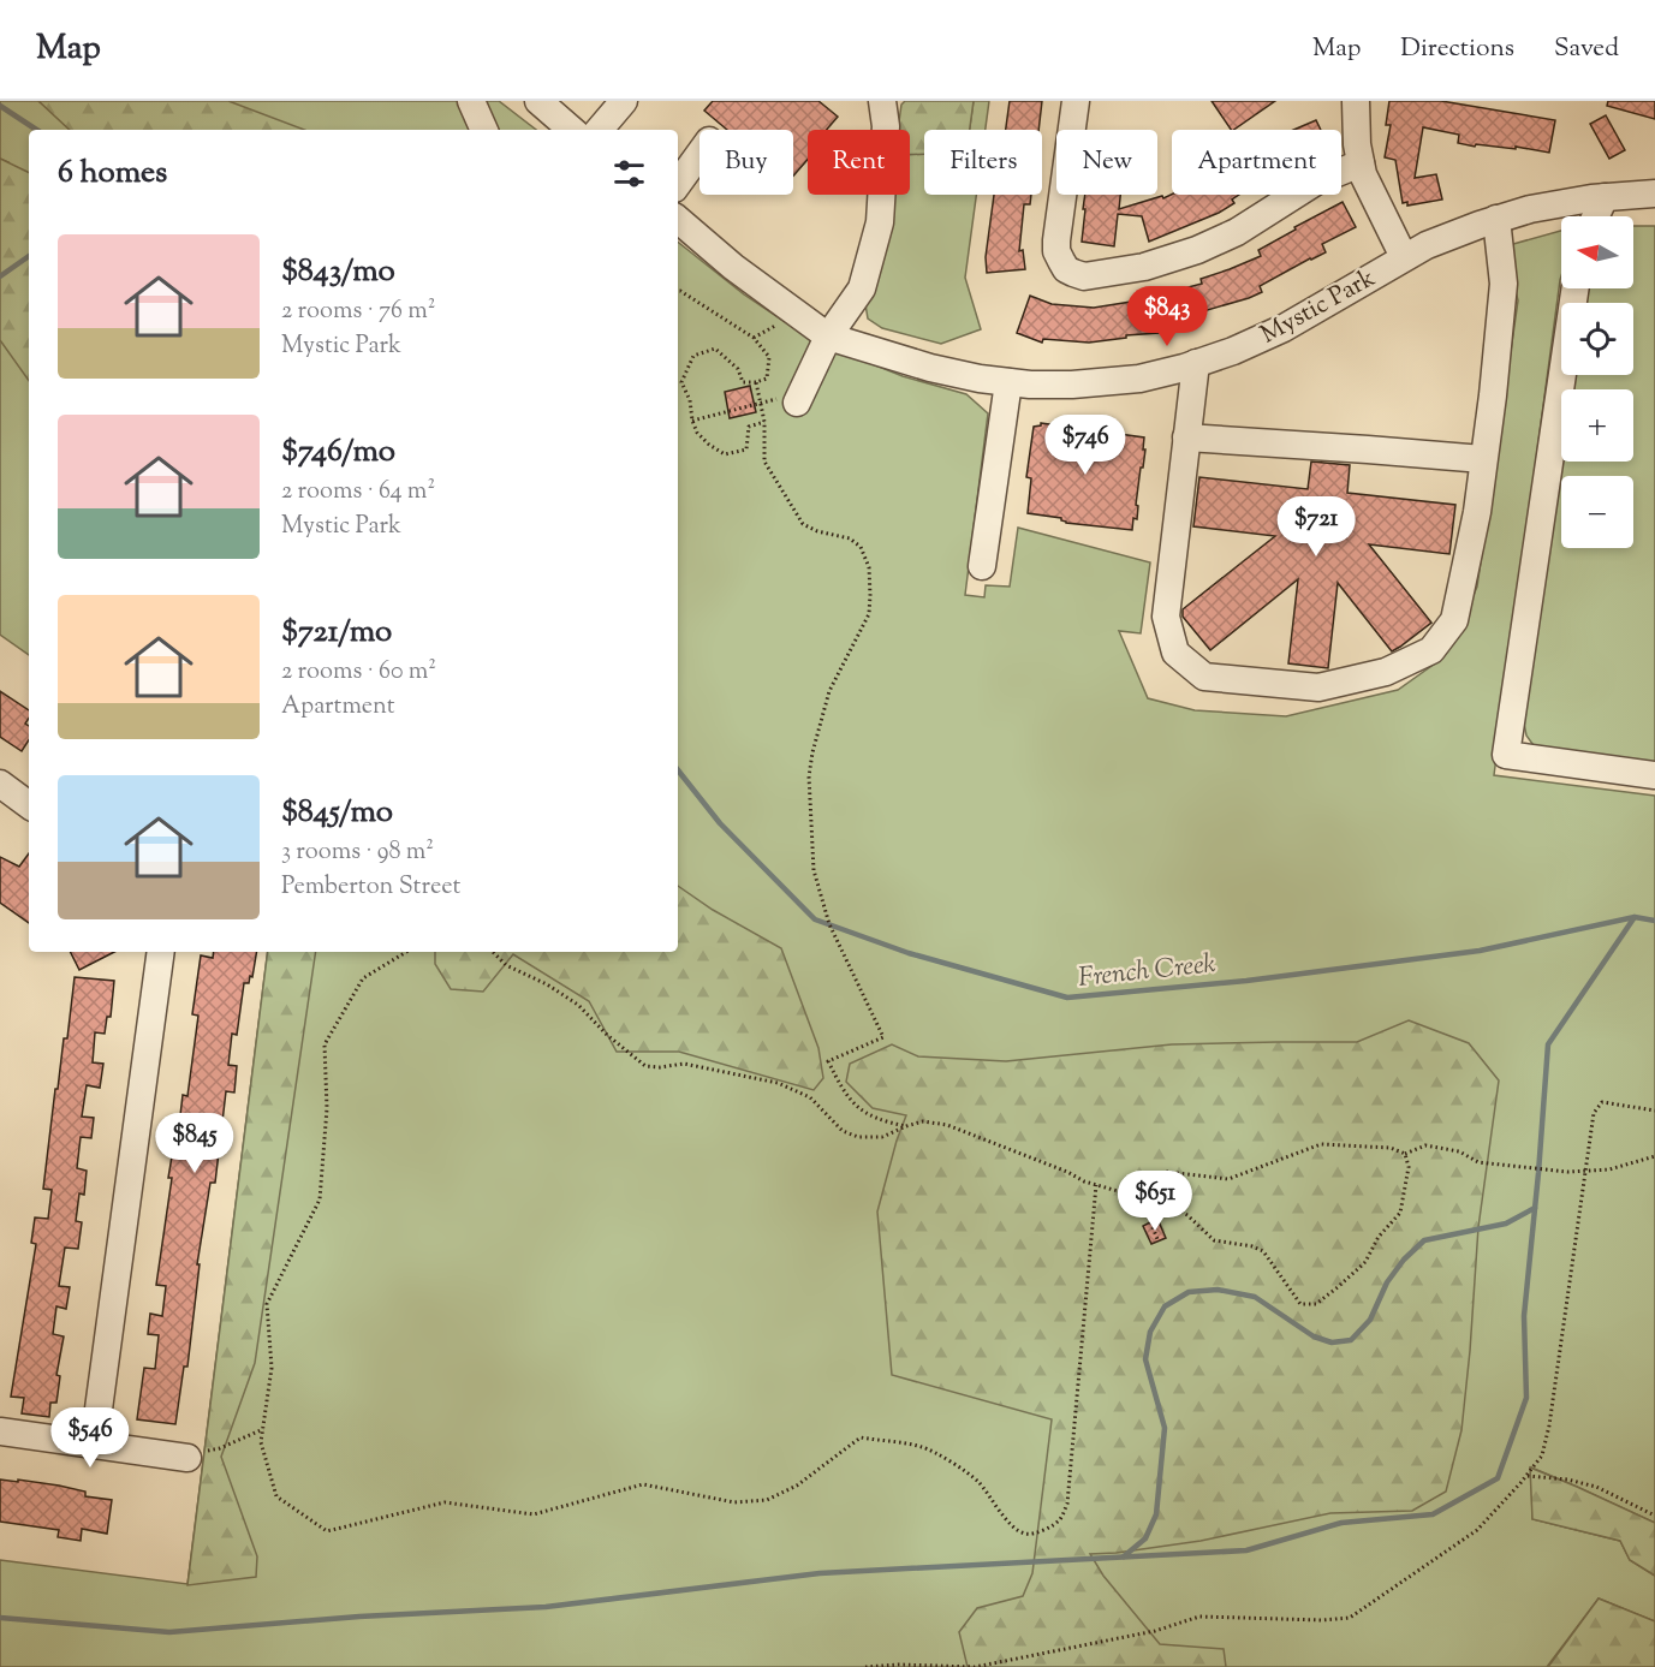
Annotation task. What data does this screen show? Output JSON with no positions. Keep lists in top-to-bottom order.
{
  "streets": {
    "street": ["Mystic Park"]
  },
  "water": ["French Creek"],
  "north": "left",
  "page": {
    "header": "Map",
    "nav": ["Map", "Directions", "Saved"],
    "chip": [
      "Buy",
      "Rent",
      "Filters",
      "New",
      "Apartment"
    ],
    "heading": "6 homes",
    "map_buttons": ["+", "−"],
    "list": [
      {
        "name": "$843/mo",
        "note": "2 rooms · 76 m² · Mystic Park"
      },
      {
        "name": "$746/mo",
        "note": "2 rooms · 64 m² · Mystic Park"
      },
      {
        "name": "$721/mo",
        "note": "2 rooms · 60 m² · Apartment"
      },
      {
        "name": "$845/mo",
        "note": "3 rooms · 98 m² · Pemberton Street"
      }
    ],
    "price": [
      "$843",
      "$746",
      "$721",
      "$845",
      "$651",
      "$546"
    ]
  }
}
